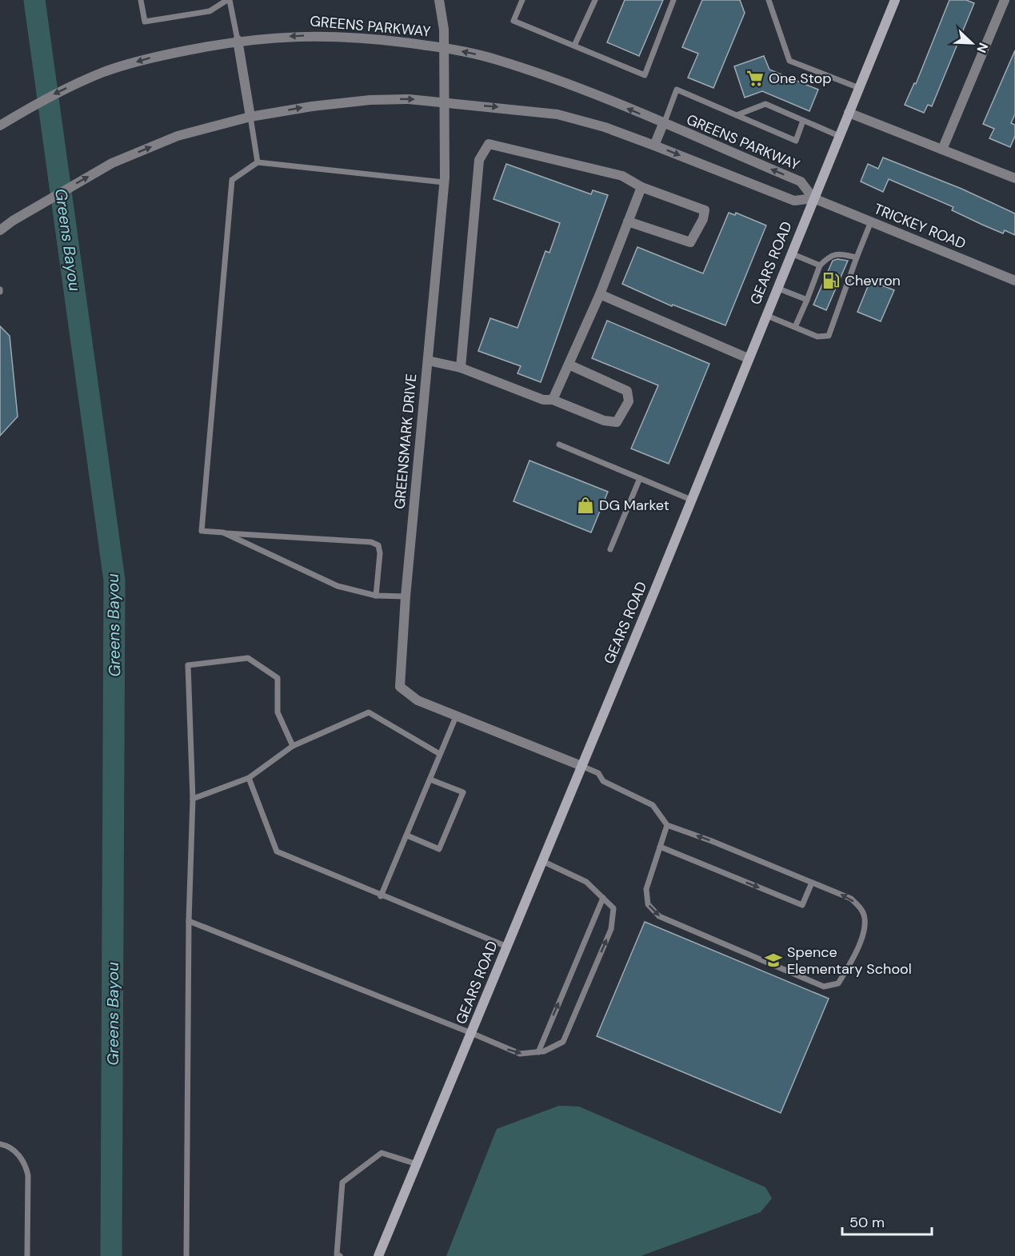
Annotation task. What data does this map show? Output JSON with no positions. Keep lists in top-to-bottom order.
{
  "streets": {
    "main road": ["GEARS ROAD"],
    "street": ["GREENS PARKWAY", "TRICKEY ROAD", "GREENSMARK DRIVE"]
  },
  "crossings": [
    ["GREENS PARKWAY", "TRICKEY ROAD"],
    ["GREENS PARKWAY", "GEARS ROAD"],
    ["GREENS PARKWAY", "GREENSMARK DRIVE"],
    ["TRICKEY ROAD", "GEARS ROAD"],
    ["GEARS ROAD", "GREENSMARK DRIVE"]
  ],
  "water": ["Greens Bayou"],
  "places": {
    "supermarket": ["One Stop"],
    "fuel station": ["Chevron"],
    "shop": ["DG Market"],
    "school or university": ["Spence Elementary School"]
  },
  "scale_bar": "50 m",
  "north": "bottom right"
}
